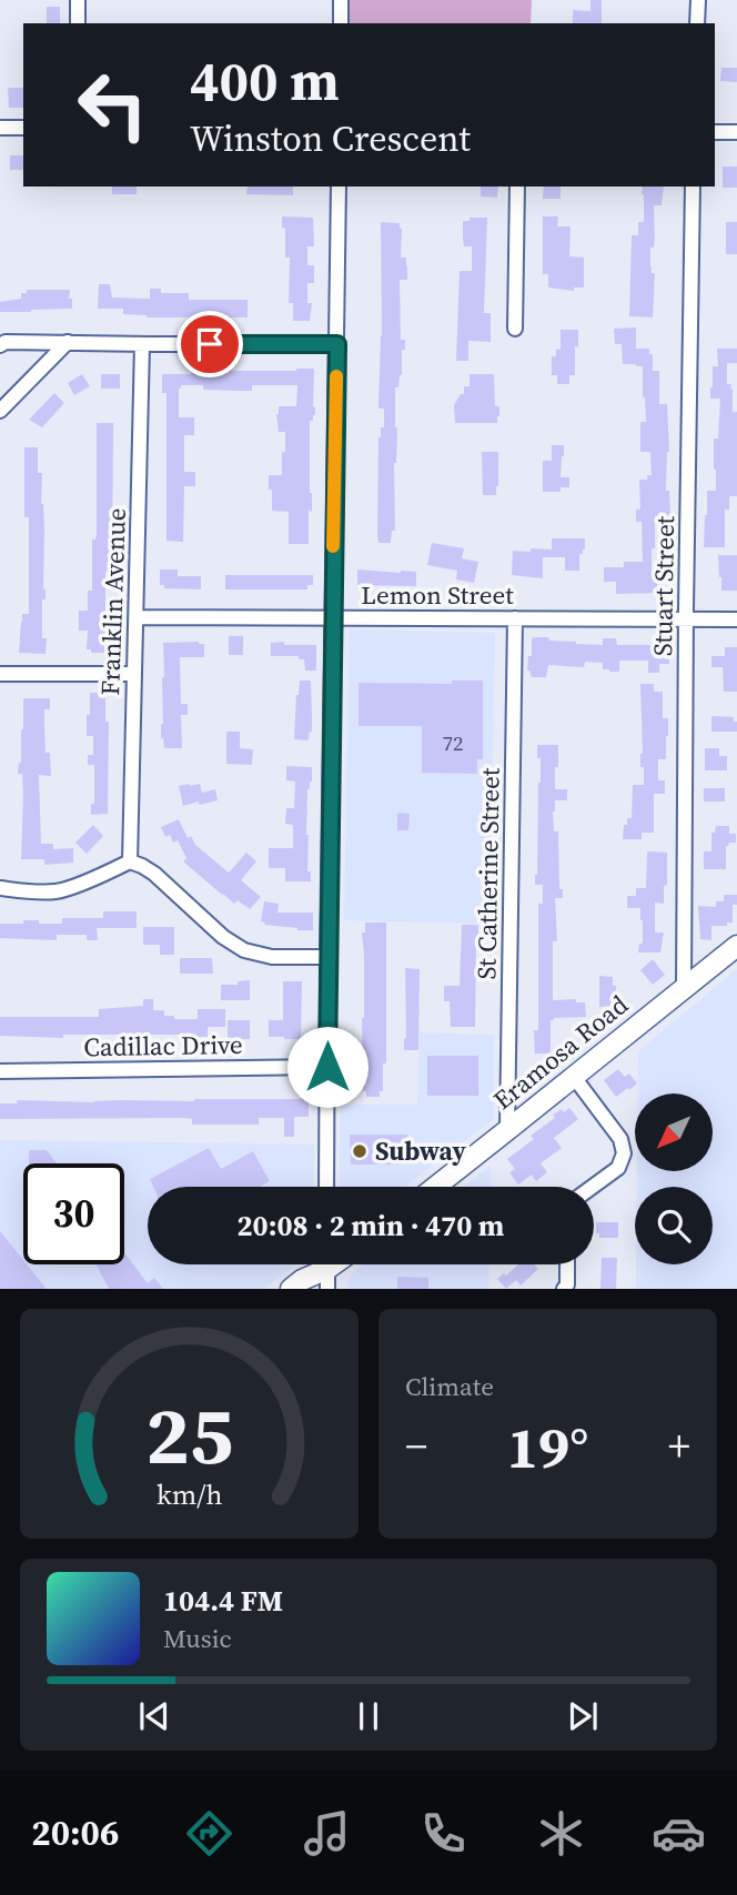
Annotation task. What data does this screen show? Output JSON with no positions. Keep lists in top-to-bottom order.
{
  "streets": {
    "main road": ["Eramosa Road"],
    "street": [
      "Stuart Street",
      "Lemon Street",
      "Franklin Avenue",
      "St Catherine Street",
      "Cadillac Drive"
    ]
  },
  "crossings": [
    ["Stuart Street", "Lemon Street"],
    ["Stuart Street", "Eramosa Road"],
    ["Lemon Street", "Franklin Avenue"],
    ["Lemon Street", "St Catherine Street"],
    ["St Catherine Street", "Eramosa Road"]
  ],
  "places": ["Subway"],
  "house_numbers": ["72"],
  "north": "bottom left",
  "page": {
    "turn": ["400 m", "Winston Crescent"],
    "limit": "30",
    "trip": "20:08 · 2 min · 470 m",
    "tile": "Climate",
    "heat": ["−", "19°", "+"],
    "song": ["104.4 FM", "Music"],
    "tabs": "20:06",
    "gauge": ["25", "km/h"]
  }
}
